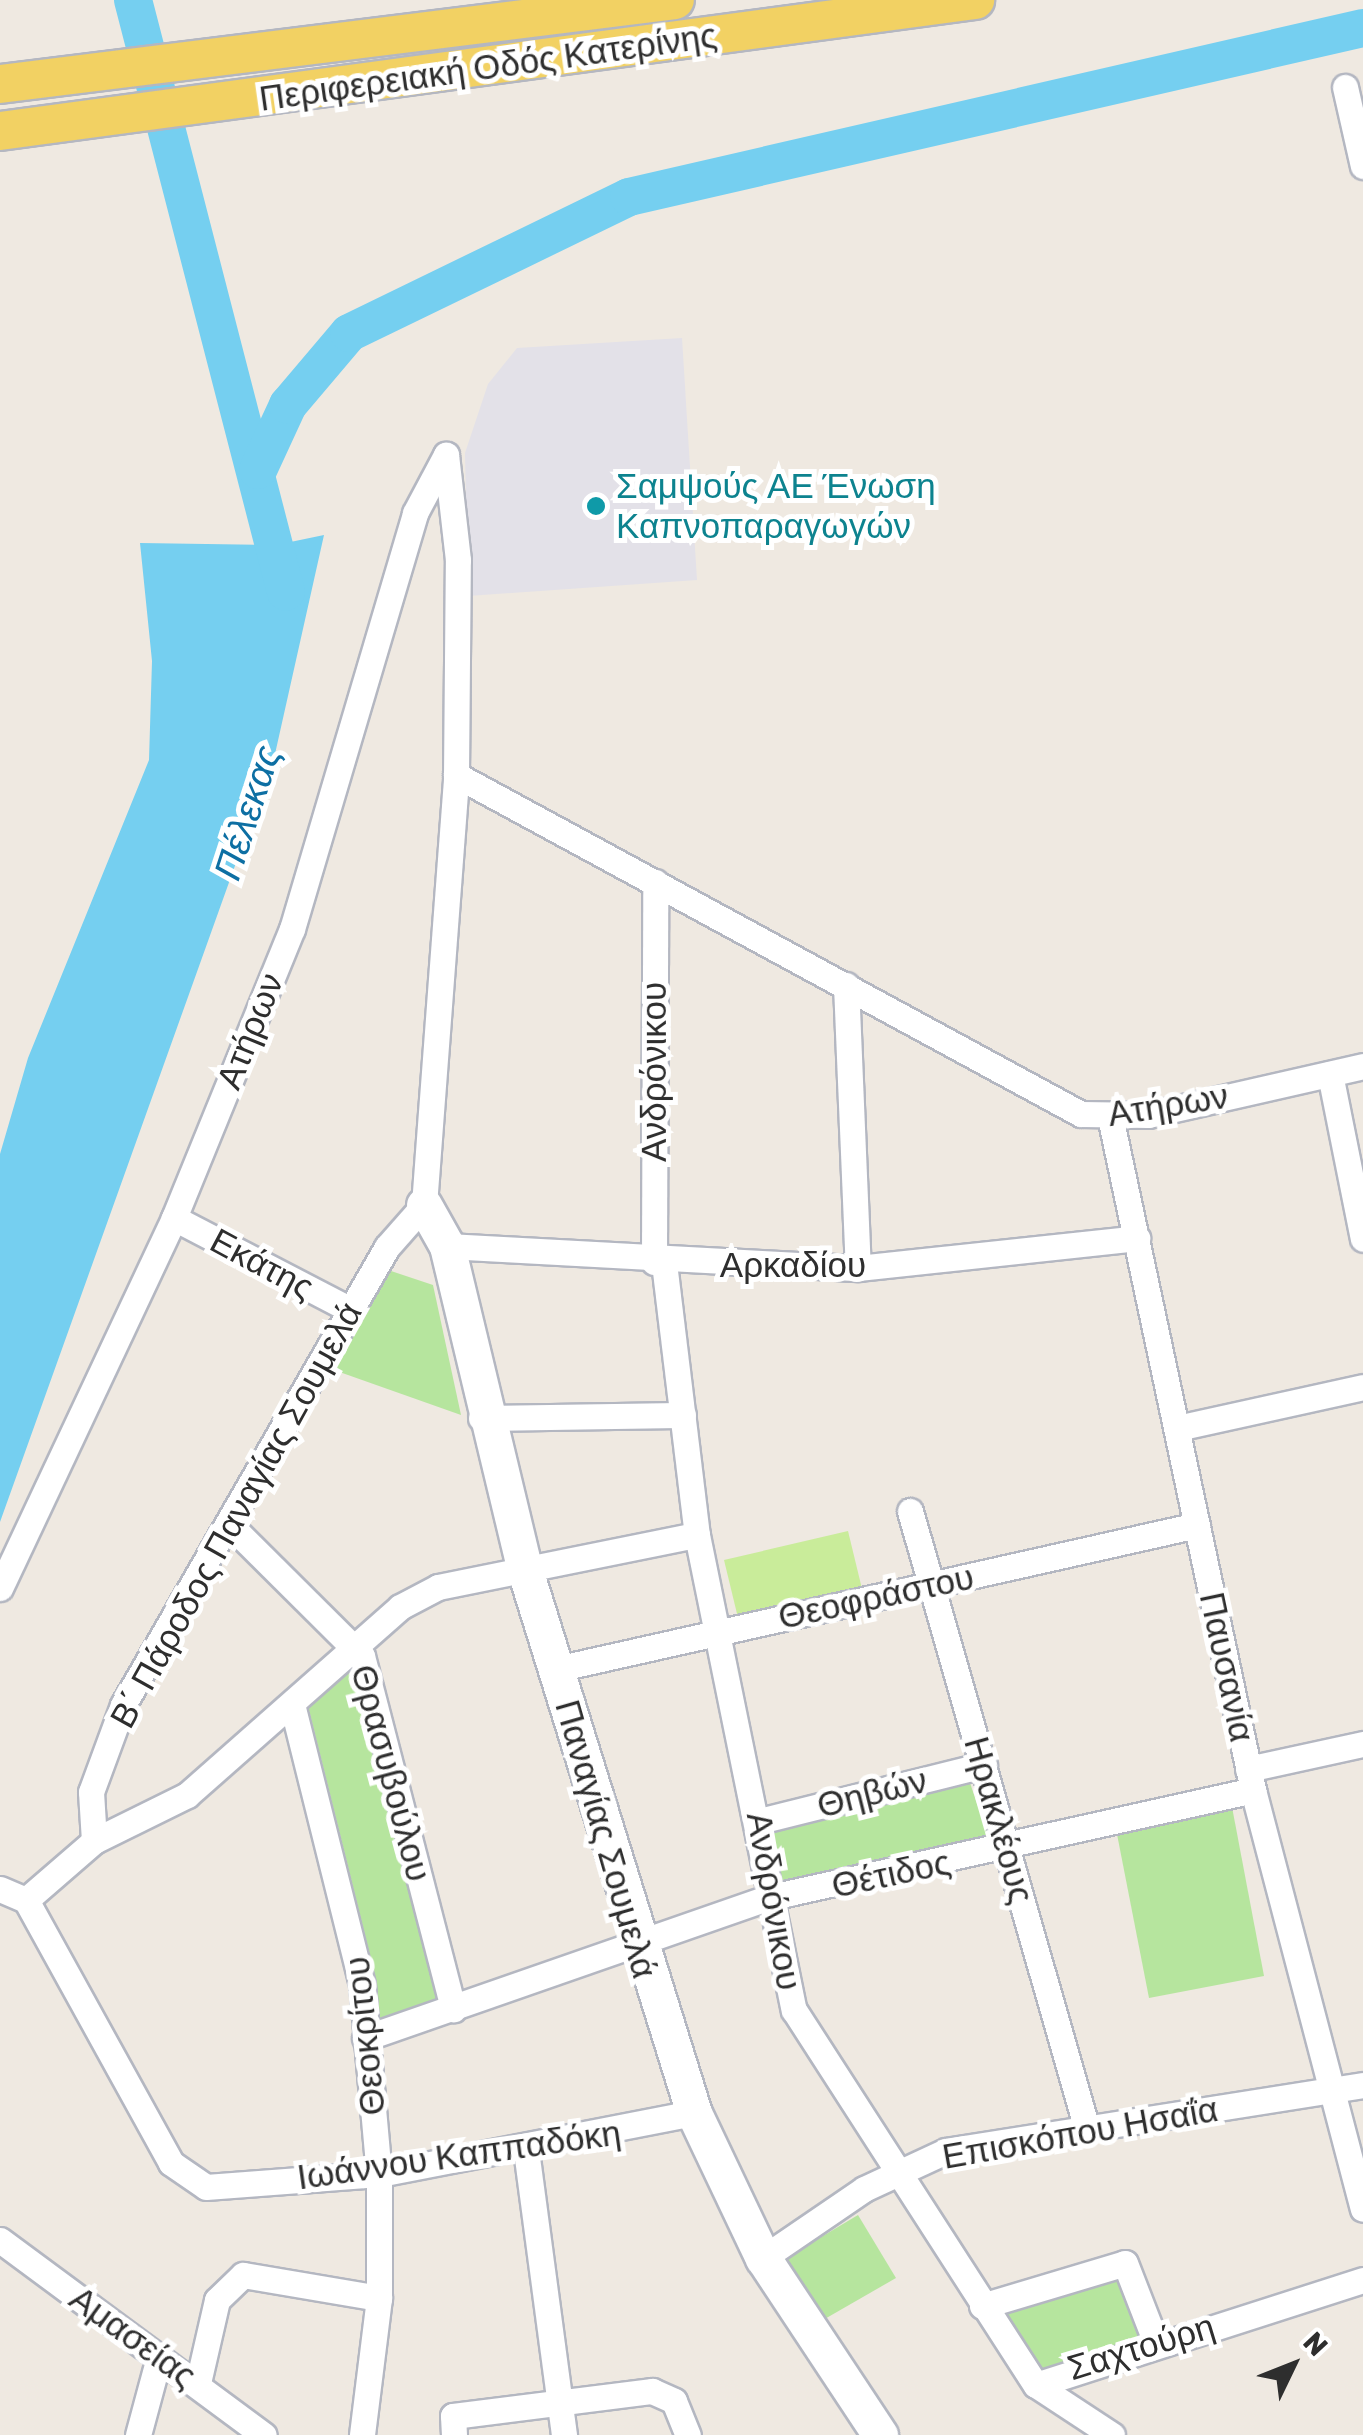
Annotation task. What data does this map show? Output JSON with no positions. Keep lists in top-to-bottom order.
{
  "streets": {
    "main road": ["Περιφερειακή Οδός Κατερίνης"],
    "street": [
      "Ατήρων",
      "Ανδρόνικου",
      "Εκάτης",
      "Αρκαδίου",
      "Β΄ Πάροδος Παναγίας Σουμελά",
      "Θεοφράστου",
      "Παυσανία",
      "Θρασυβούλου",
      "Θηβών",
      "Ηρακλέους",
      "Παναγίας Σουμελά",
      "Θέτιδος",
      "Θεοκρίτου",
      "Επισκόπου Ησαΐα",
      "Ιωάννου Καππαδόκη",
      "Αμασείας",
      "Σαχτούρη"
    ]
  },
  "crossings": [
    ["Ατήρων", "Ανδρόνικου"],
    ["Ατήρων", "Εκάτης"],
    ["Ατήρων", "Παυσανία"],
    ["Ανδρόνικου", "Αρκαδίου"],
    ["Ανδρόνικου", "Θεοφράστου"],
    ["Ανδρόνικου", "Θηβών"],
    ["Ανδρόνικου", "Θέτιδος"],
    ["Ανδρόνικου", "Επισκόπου Ησαΐα"],
    ["Ανδρόνικου", "Σαχτούρη"],
    ["Εκάτης", "Β΄ Πάροδος Παναγίας Σουμελά"],
    ["Αρκαδίου", "Παυσανία"],
    ["Αρκαδίου", "Παναγίας Σουμελά"],
    ["Β΄ Πάροδος Παναγίας Σουμελά", "Θρασυβούλου"],
    ["Β΄ Πάροδος Παναγίας Σουμελά", "Παναγίας Σουμελά"],
    ["Θεοφράστου", "Παυσανία"],
    ["Θεοφράστου", "Ηρακλέους"],
    ["Θεοφράστου", "Παναγίας Σουμελά"],
    ["Παυσανία", "Θέτιδος"],
    ["Παυσανία", "Επισκόπου Ησαΐα"],
    ["Θρασυβούλου", "Θέτιδος"],
    ["Θηβών", "Ηρακλέους"],
    ["Ηρακλέους", "Θέτιδος"],
    ["Ηρακλέους", "Επισκόπου Ησαΐα"],
    ["Παναγίας Σουμελά", "Θέτιδος"],
    ["Παναγίας Σουμελά", "Επισκόπου Ησαΐα"],
    ["Παναγίας Σουμελά", "Ιωάννου Καππαδόκη"],
    ["Θέτιδος", "Θεοκρίτου"],
    ["Θεοκρίτου", "Ιωάννου Καππαδόκη"]
  ],
  "water": ["Πέλεκας"],
  "places": ["Σαμψούς ΑΕ Ένωση Καπνοπαραγωγών"],
  "north": "top right"
}
